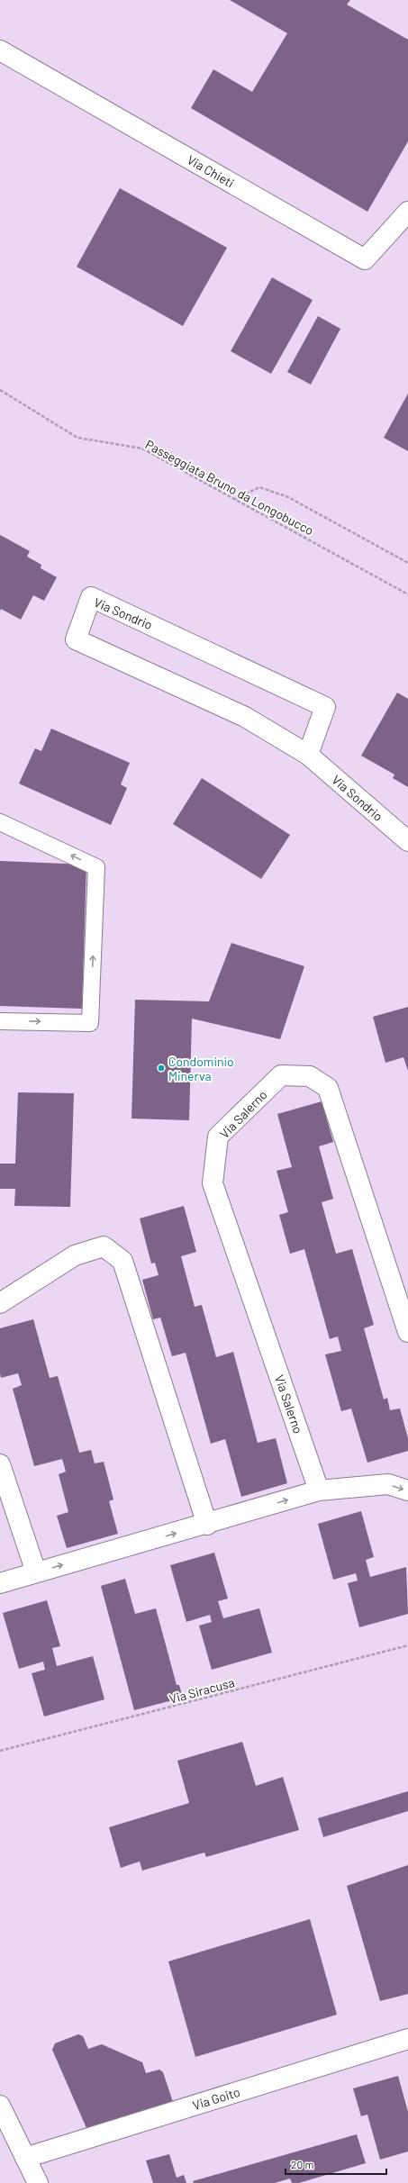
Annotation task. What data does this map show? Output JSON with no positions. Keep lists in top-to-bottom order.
{
  "streets": {
    "street": [
      "Via Chieti",
      "Via Sondrio",
      "Via Salerno",
      "Via Goito"
    ],
    "path": ["Passeggiata Bruno da Longobucco", "Via Siracusa"]
  },
  "places": ["Condominio Minerva"],
  "scale_bar": "20 m"
}
